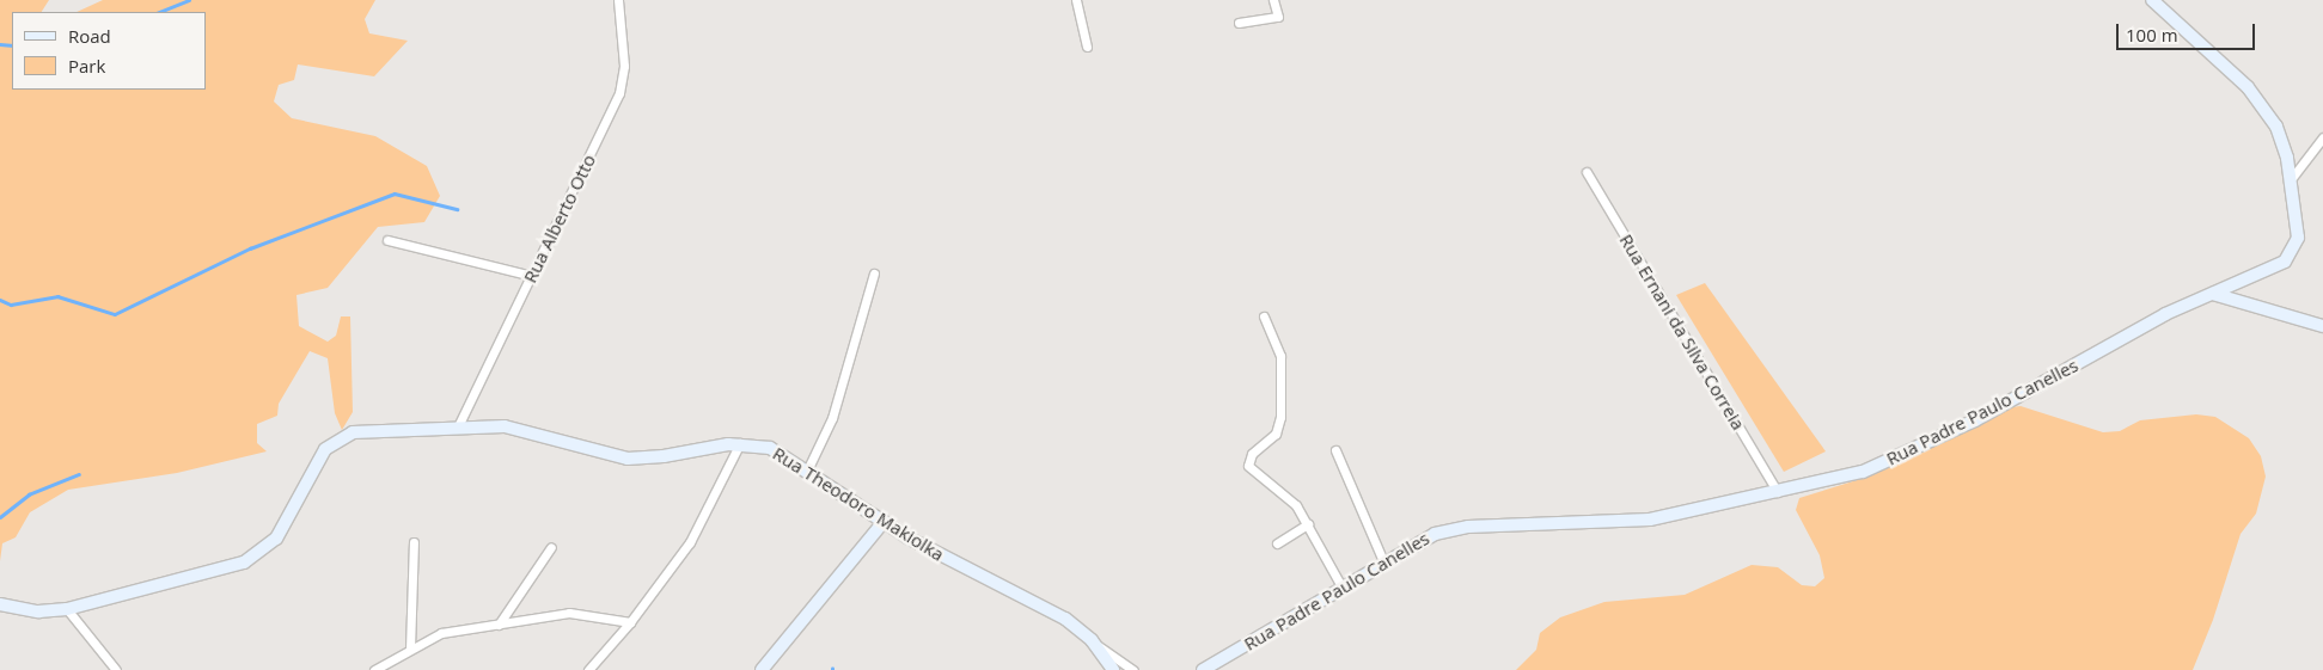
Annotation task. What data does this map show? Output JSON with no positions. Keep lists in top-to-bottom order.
{
  "streets": {
    "street": [
      "Rua Alberto Otto",
      "Rua Ernani da Silva Correia",
      "Rua Padre Paulo Canelles",
      "Rua Theodoro Makiolka"
    ]
  },
  "crossings": [
    ["Rua Alberto Otto", "Rua Theodoro Makiolka"],
    ["Rua Ernani da Silva Correia", "Rua Padre Paulo Canelles"]
  ],
  "legend": ["Road", "Park"],
  "scale_bar": "100 m"
}
